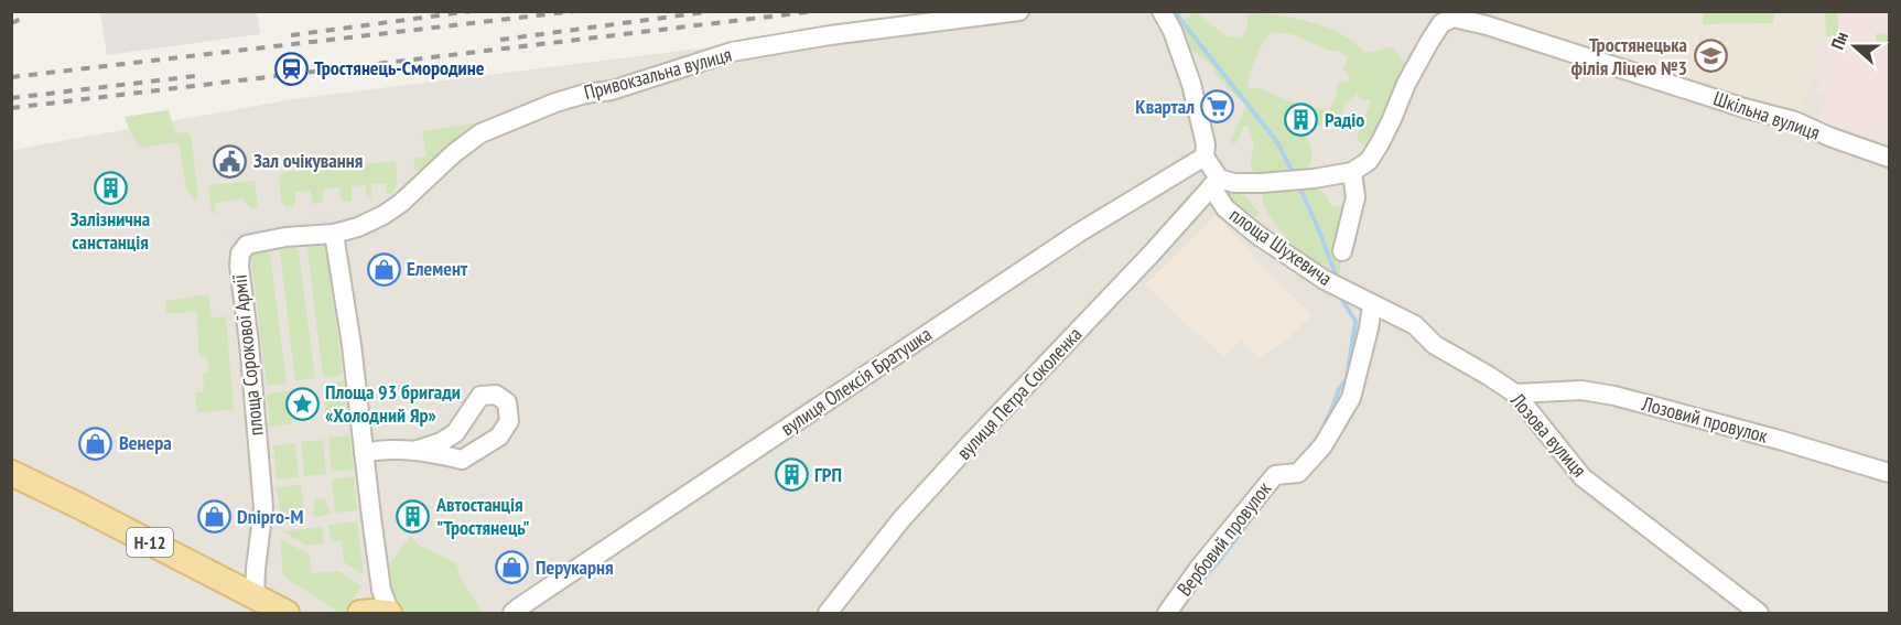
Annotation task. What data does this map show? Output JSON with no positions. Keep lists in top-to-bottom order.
{
  "streets": {
    "main road": ["Н-12"],
    "street": [
      "Привокзальна вулиця",
      "Шкільна вулиця",
      "площа Шухевича",
      "площа Сорокової Армії",
      "вулиця Олексія Братушка",
      "вулиця Петра Соколенка",
      "Лозовий провулок",
      "Лозова вулиця",
      "Вербовий провулок"
    ]
  },
  "crossings": [
    ["Привокзальна вулиця", "площа Сорокової Армії"],
    ["Шкільна вулиця", "площа Шухевича"],
    ["площа Шухевича", "вулиця Олексія Братушка"],
    ["площа Шухевича", "вулиця Петра Соколенка"],
    ["площа Шухевича", "Лозова вулиця"],
    ["площа Шухевича", "Вербовий провулок"],
    ["площа Сорокової Армії", "Н-12"],
    ["Лозовий провулок", "Лозова вулиця"]
  ],
  "places": {
    "school or university": ["Тростянецька філія Ліцею №3"],
    "station": ["Тростянець-Смородине"],
    "supermarket": ["Квартал"],
    "building": [
      "Радіо",
      "Залізнична санстанція",
      "ГРП",
      "Автостанція \"Тростянець\""
    ],
    "public building": ["Зал очікування"],
    "shop": [
      "Елемент",
      "Венера",
      "Dnipro-M",
      "Перукарня"
    ],
    "place": ["Площа 93 бригади «Холодний Яр»"]
  },
  "north": "left"
}
